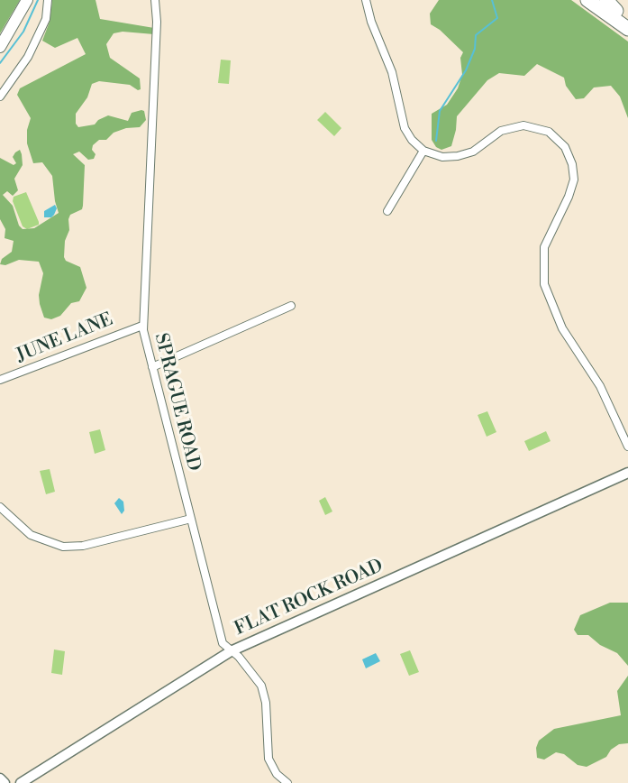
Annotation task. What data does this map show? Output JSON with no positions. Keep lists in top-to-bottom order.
{
  "streets": {
    "street": ["JUNE LANE", "SPRAGUE ROAD", "FLAT ROCK ROAD"]
  },
  "crossings": [
    ["JUNE LANE", "SPRAGUE ROAD"],
    ["SPRAGUE ROAD", "FLAT ROCK ROAD"]
  ]
}
